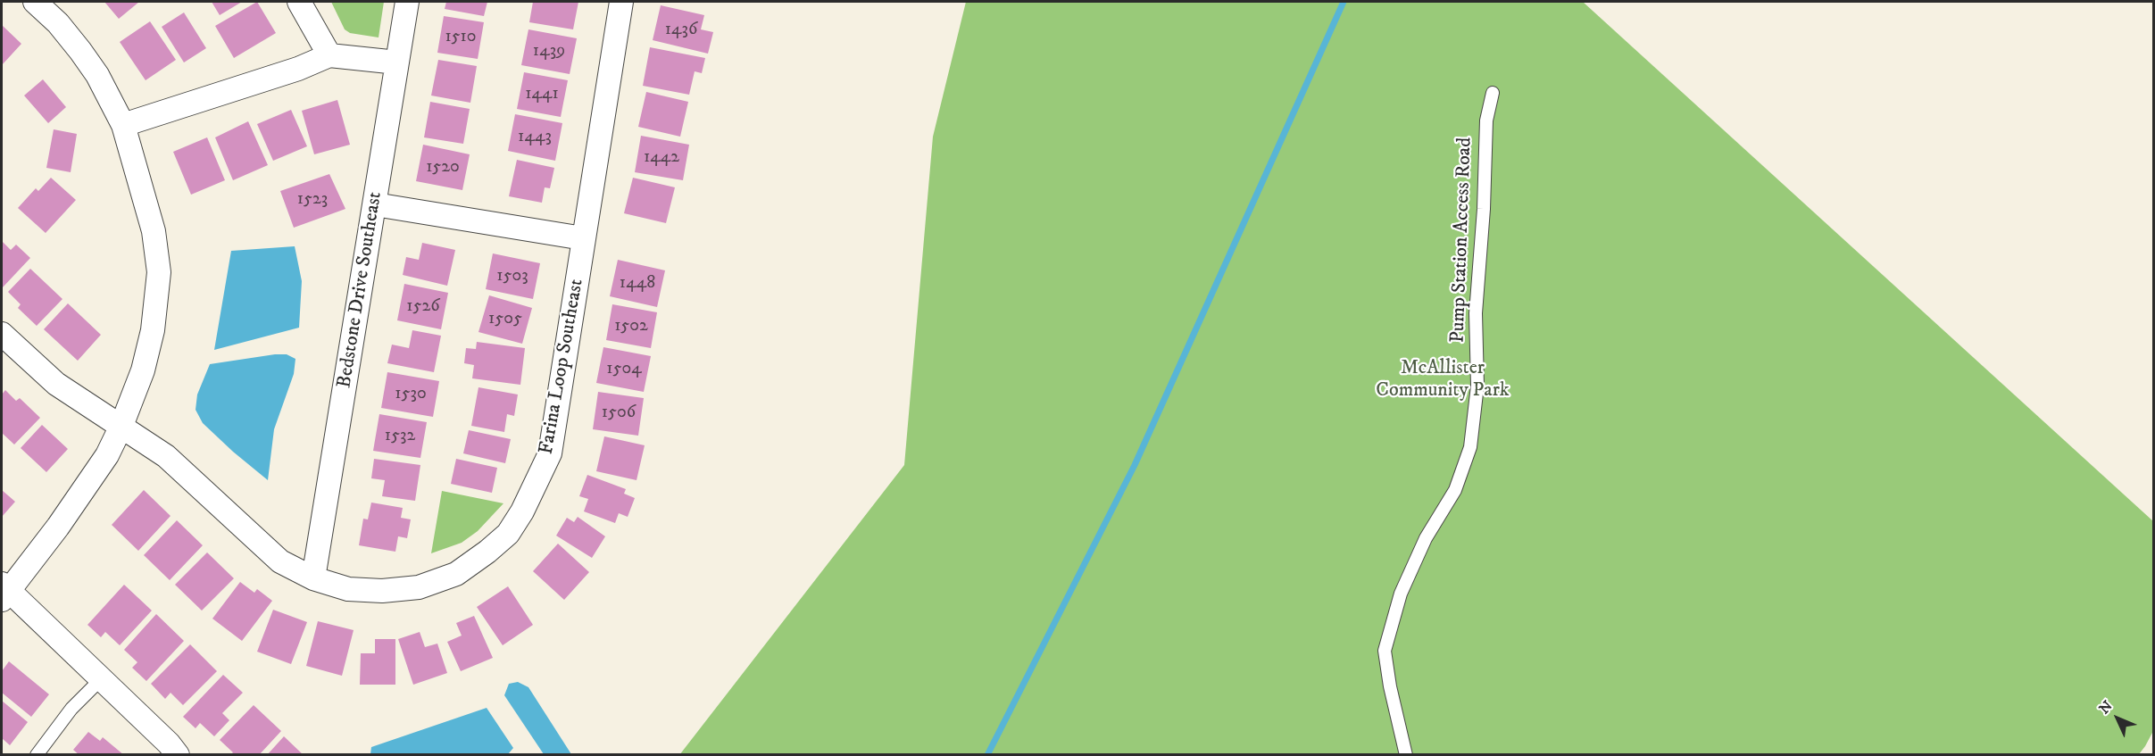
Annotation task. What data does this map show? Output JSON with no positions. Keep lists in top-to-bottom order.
{
  "streets": {
    "street": ["Bedstone Drive Southeast", "Farina Loop Southeast"],
    "lane": ["Pump Station Access Road"]
  },
  "crossings": [
    ["Bedstone Drive Southeast", "Farina Loop Southeast"]
  ],
  "parks": ["McAllister Community Park"],
  "house_numbers": [
    "1436",
    "1510",
    "1439",
    "1441",
    "1443",
    "1442",
    "1520",
    "1523",
    "1503",
    "1448",
    "1526",
    "1505",
    "1502",
    "1504",
    "1530",
    "1506",
    "1532"
  ],
  "north": "top left"
}
